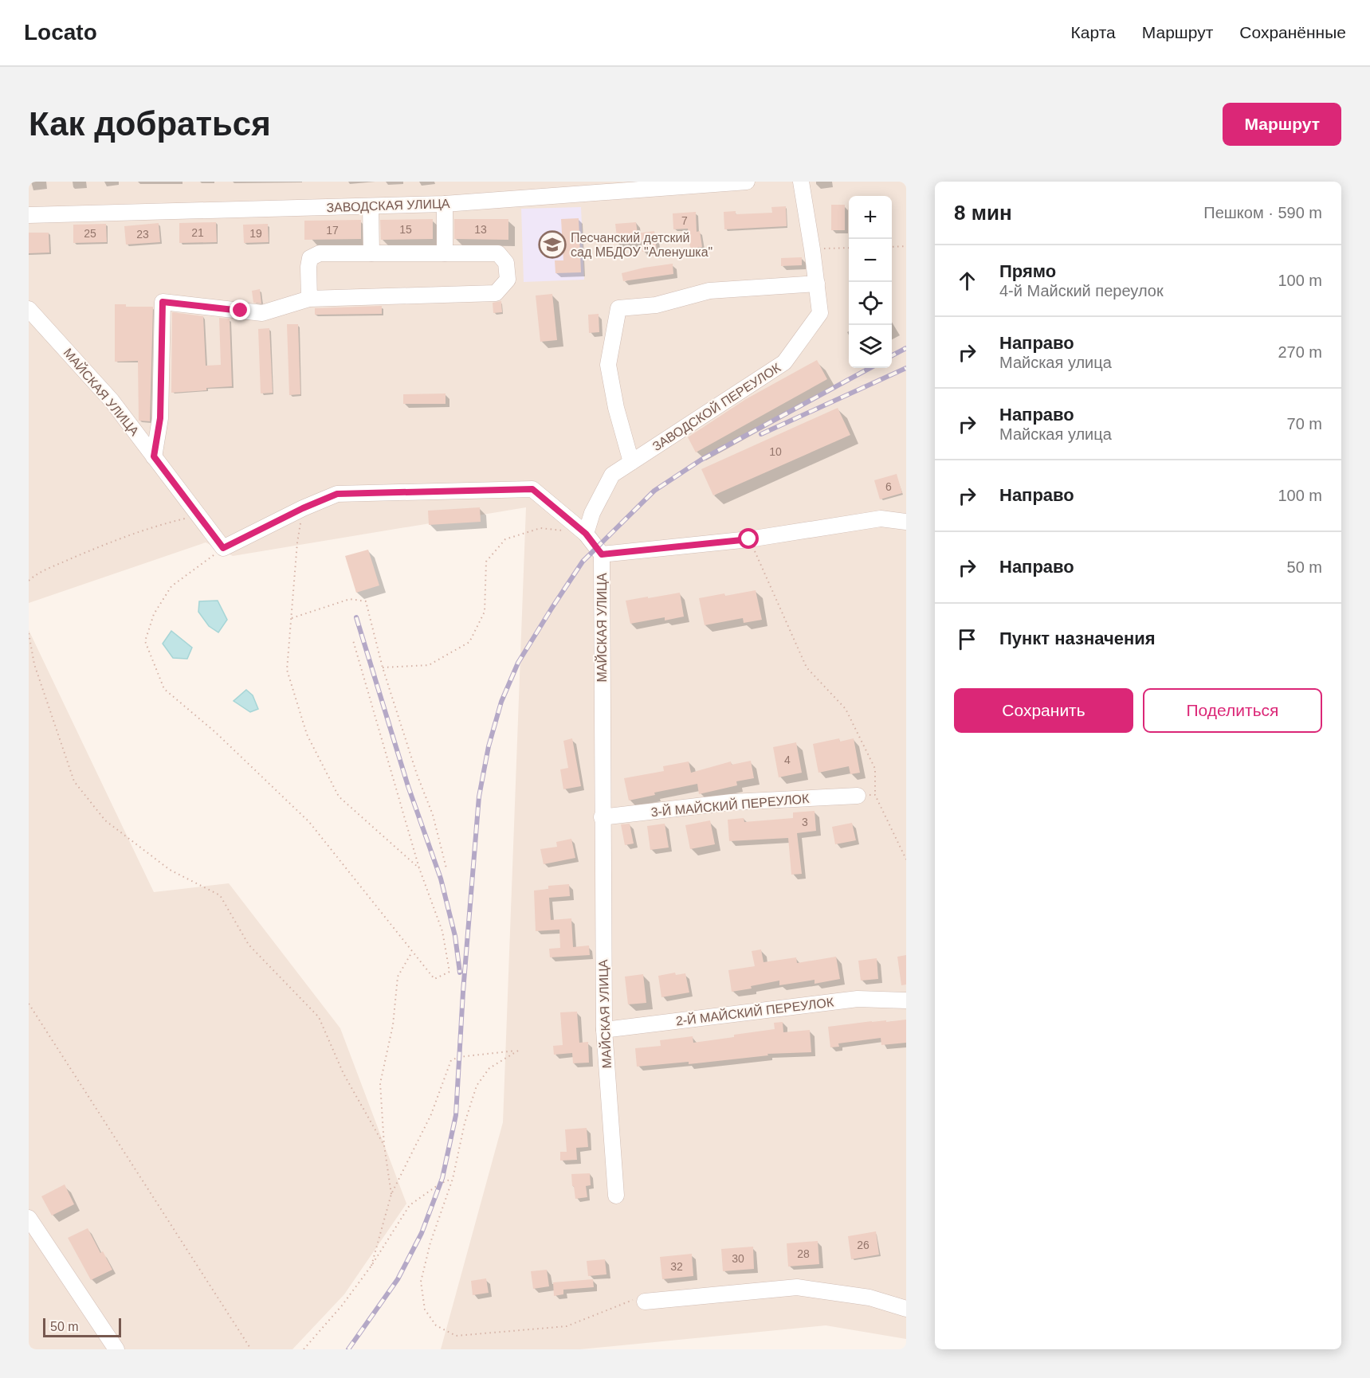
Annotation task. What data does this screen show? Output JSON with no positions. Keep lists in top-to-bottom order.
{
  "streets": {
    "street": [
      "ЗАВОДСКАЯ УЛИЦА",
      "МАЙСКАЯ УЛИЦА",
      "ЗАВОДСКОЙ ПЕРЕУЛОК",
      "3-Й МАЙСКИЙ ПЕРЕУЛОК",
      "2-Й МАЙСКИЙ ПЕРЕУЛОК"
    ]
  },
  "crossings": [
    ["МАЙСКАЯ УЛИЦА", "ЗАВОДСКОЙ ПЕРЕУЛОК"],
    ["МАЙСКАЯ УЛИЦА", "3-Й МАЙСКИЙ ПЕРЕУЛОК"],
    ["МАЙСКАЯ УЛИЦА", "2-Й МАЙСКИЙ ПЕРЕУЛОК"]
  ],
  "places": {
    "school or university": ["Песчанский детский сад МБДОУ \"Аленушка\""]
  },
  "house_numbers": [
    "7",
    "15",
    "13",
    "17",
    "21",
    "25",
    "19",
    "23",
    "10",
    "6",
    "4",
    "3",
    "26",
    "28",
    "30",
    "32"
  ],
  "scale_bar": "50 m",
  "page": {
    "header": "Locato",
    "nav": ["Карта", "Маршрут", "Сохранённые"],
    "buttons": [
      "Маршрут",
      ["Сохранить", "Поделиться"]
    ],
    "title": "Как добраться",
    "heading": ["8 мин", "Пешком · 590 m"],
    "map_buttons": ["+", "−"],
    "list": [
      ["Прямо", "4-й Майский переулок", "100 m"],
      ["Направо", "Майская улица", "270 m"],
      ["Направо", "Майская улица", "70 m"],
      ["Направо", "100 m"],
      ["Направо", "50 m"],
      "Пункт назначения"
    ],
    "scale": "50 m"
  }
}
